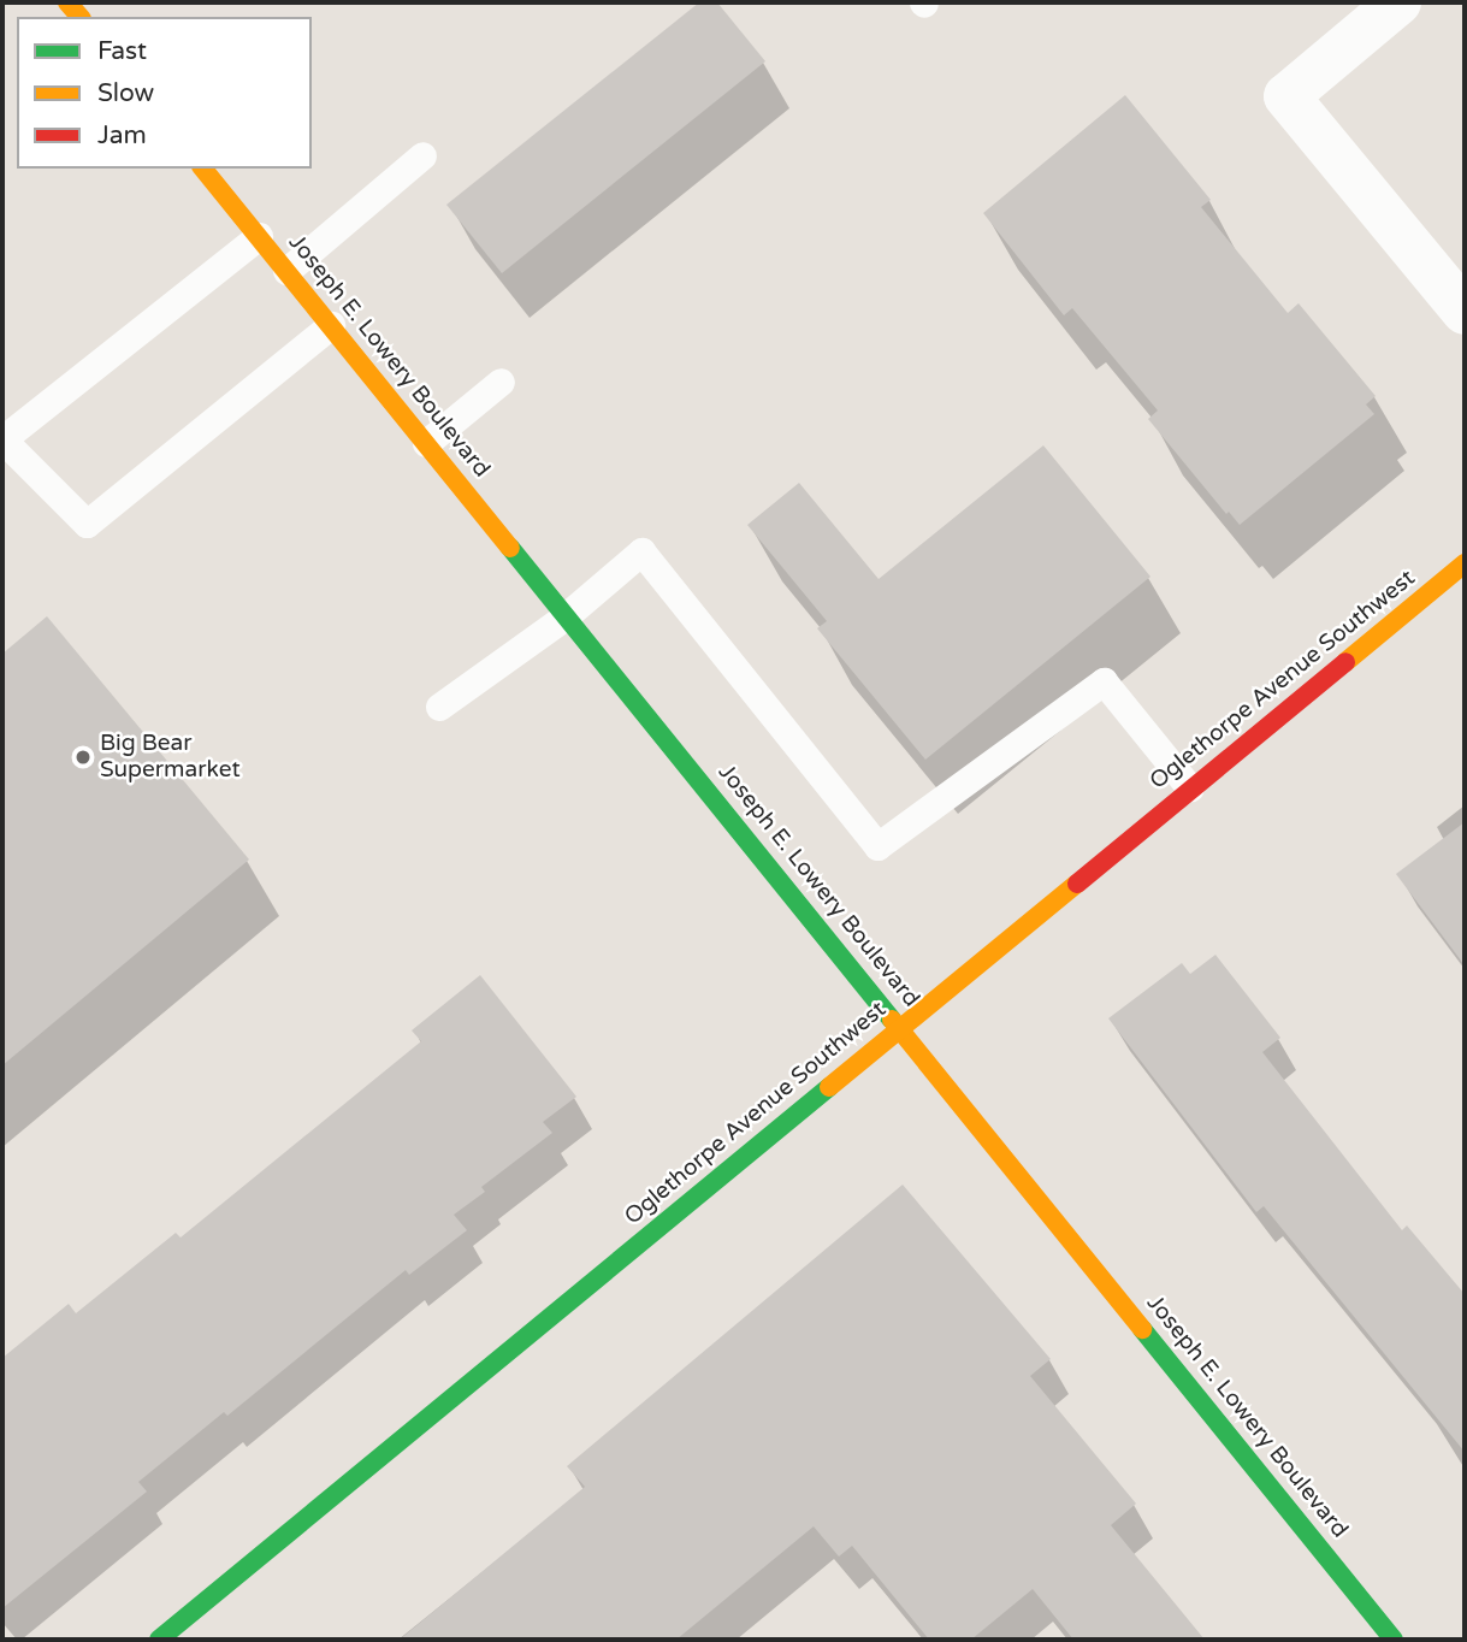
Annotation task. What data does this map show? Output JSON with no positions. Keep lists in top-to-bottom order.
{
  "streets": {
    "street": ["Joseph E. Lowery Boulevard", "Oglethorpe Avenue Southwest"]
  },
  "crossings": [
    ["Joseph E. Lowery Boulevard", "Oglethorpe Avenue Southwest"]
  ],
  "places": ["Big Bear Supermarket"],
  "legend": ["Fast", "Slow", "Jam"]
}
